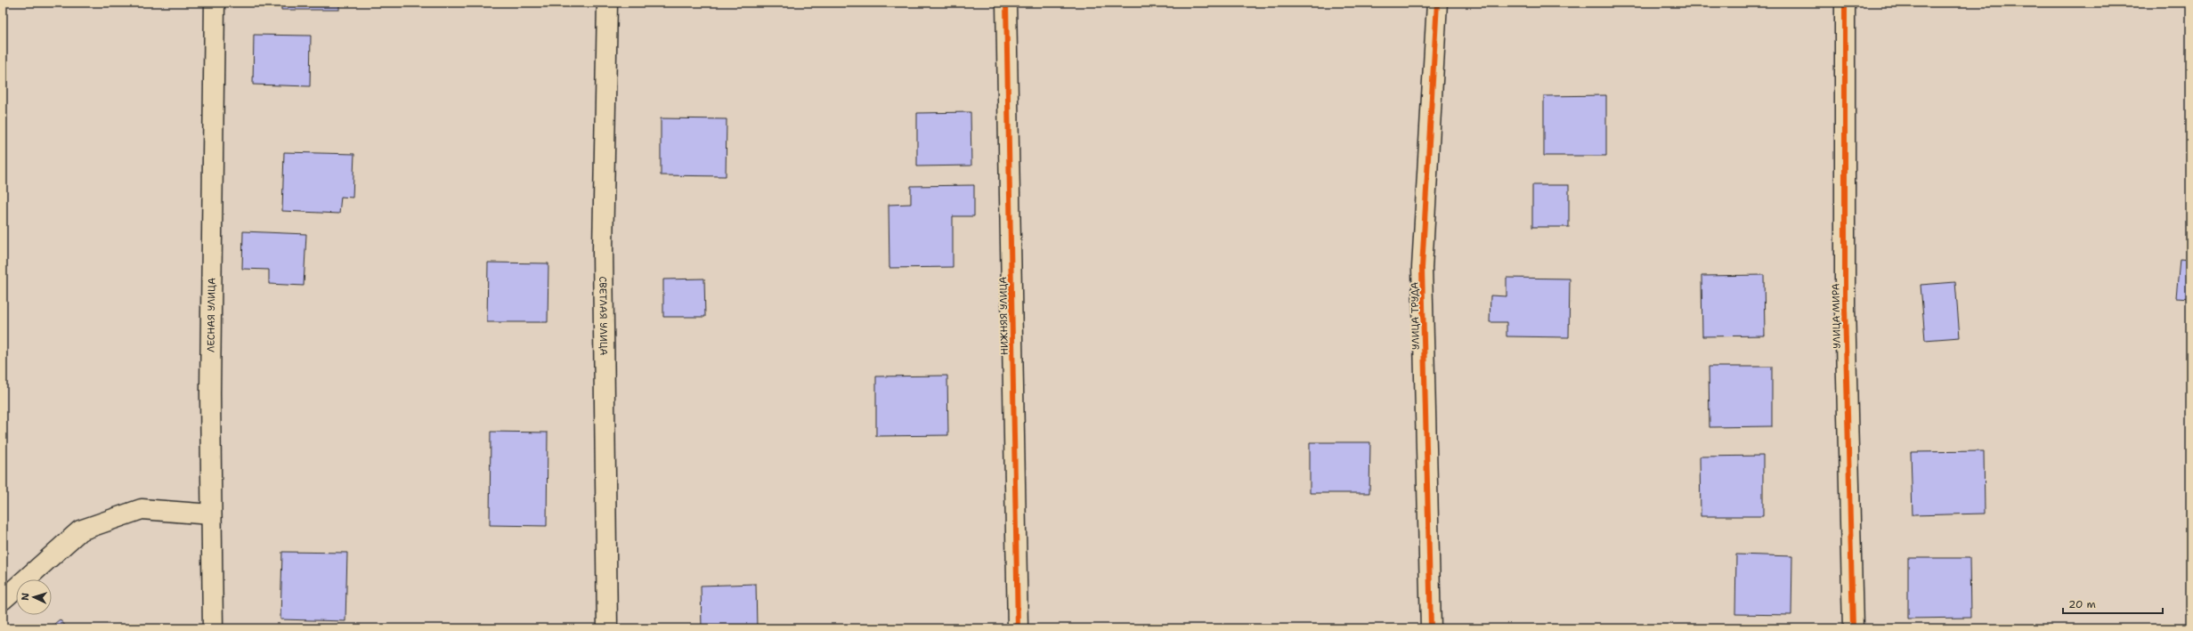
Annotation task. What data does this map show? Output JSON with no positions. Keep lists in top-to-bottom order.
{
  "streets": {
    "street": [
      "СВЕТЛАЯ УЛИЦА",
      "ЛЕСНАЯ УЛИЦА",
      "НИЖНЯЯ УЛИЦА",
      "УЛИЦА ТРУДА",
      "УЛИЦА МИРА"
    ]
  },
  "scale_bar": "20 m",
  "north": "left"
}
